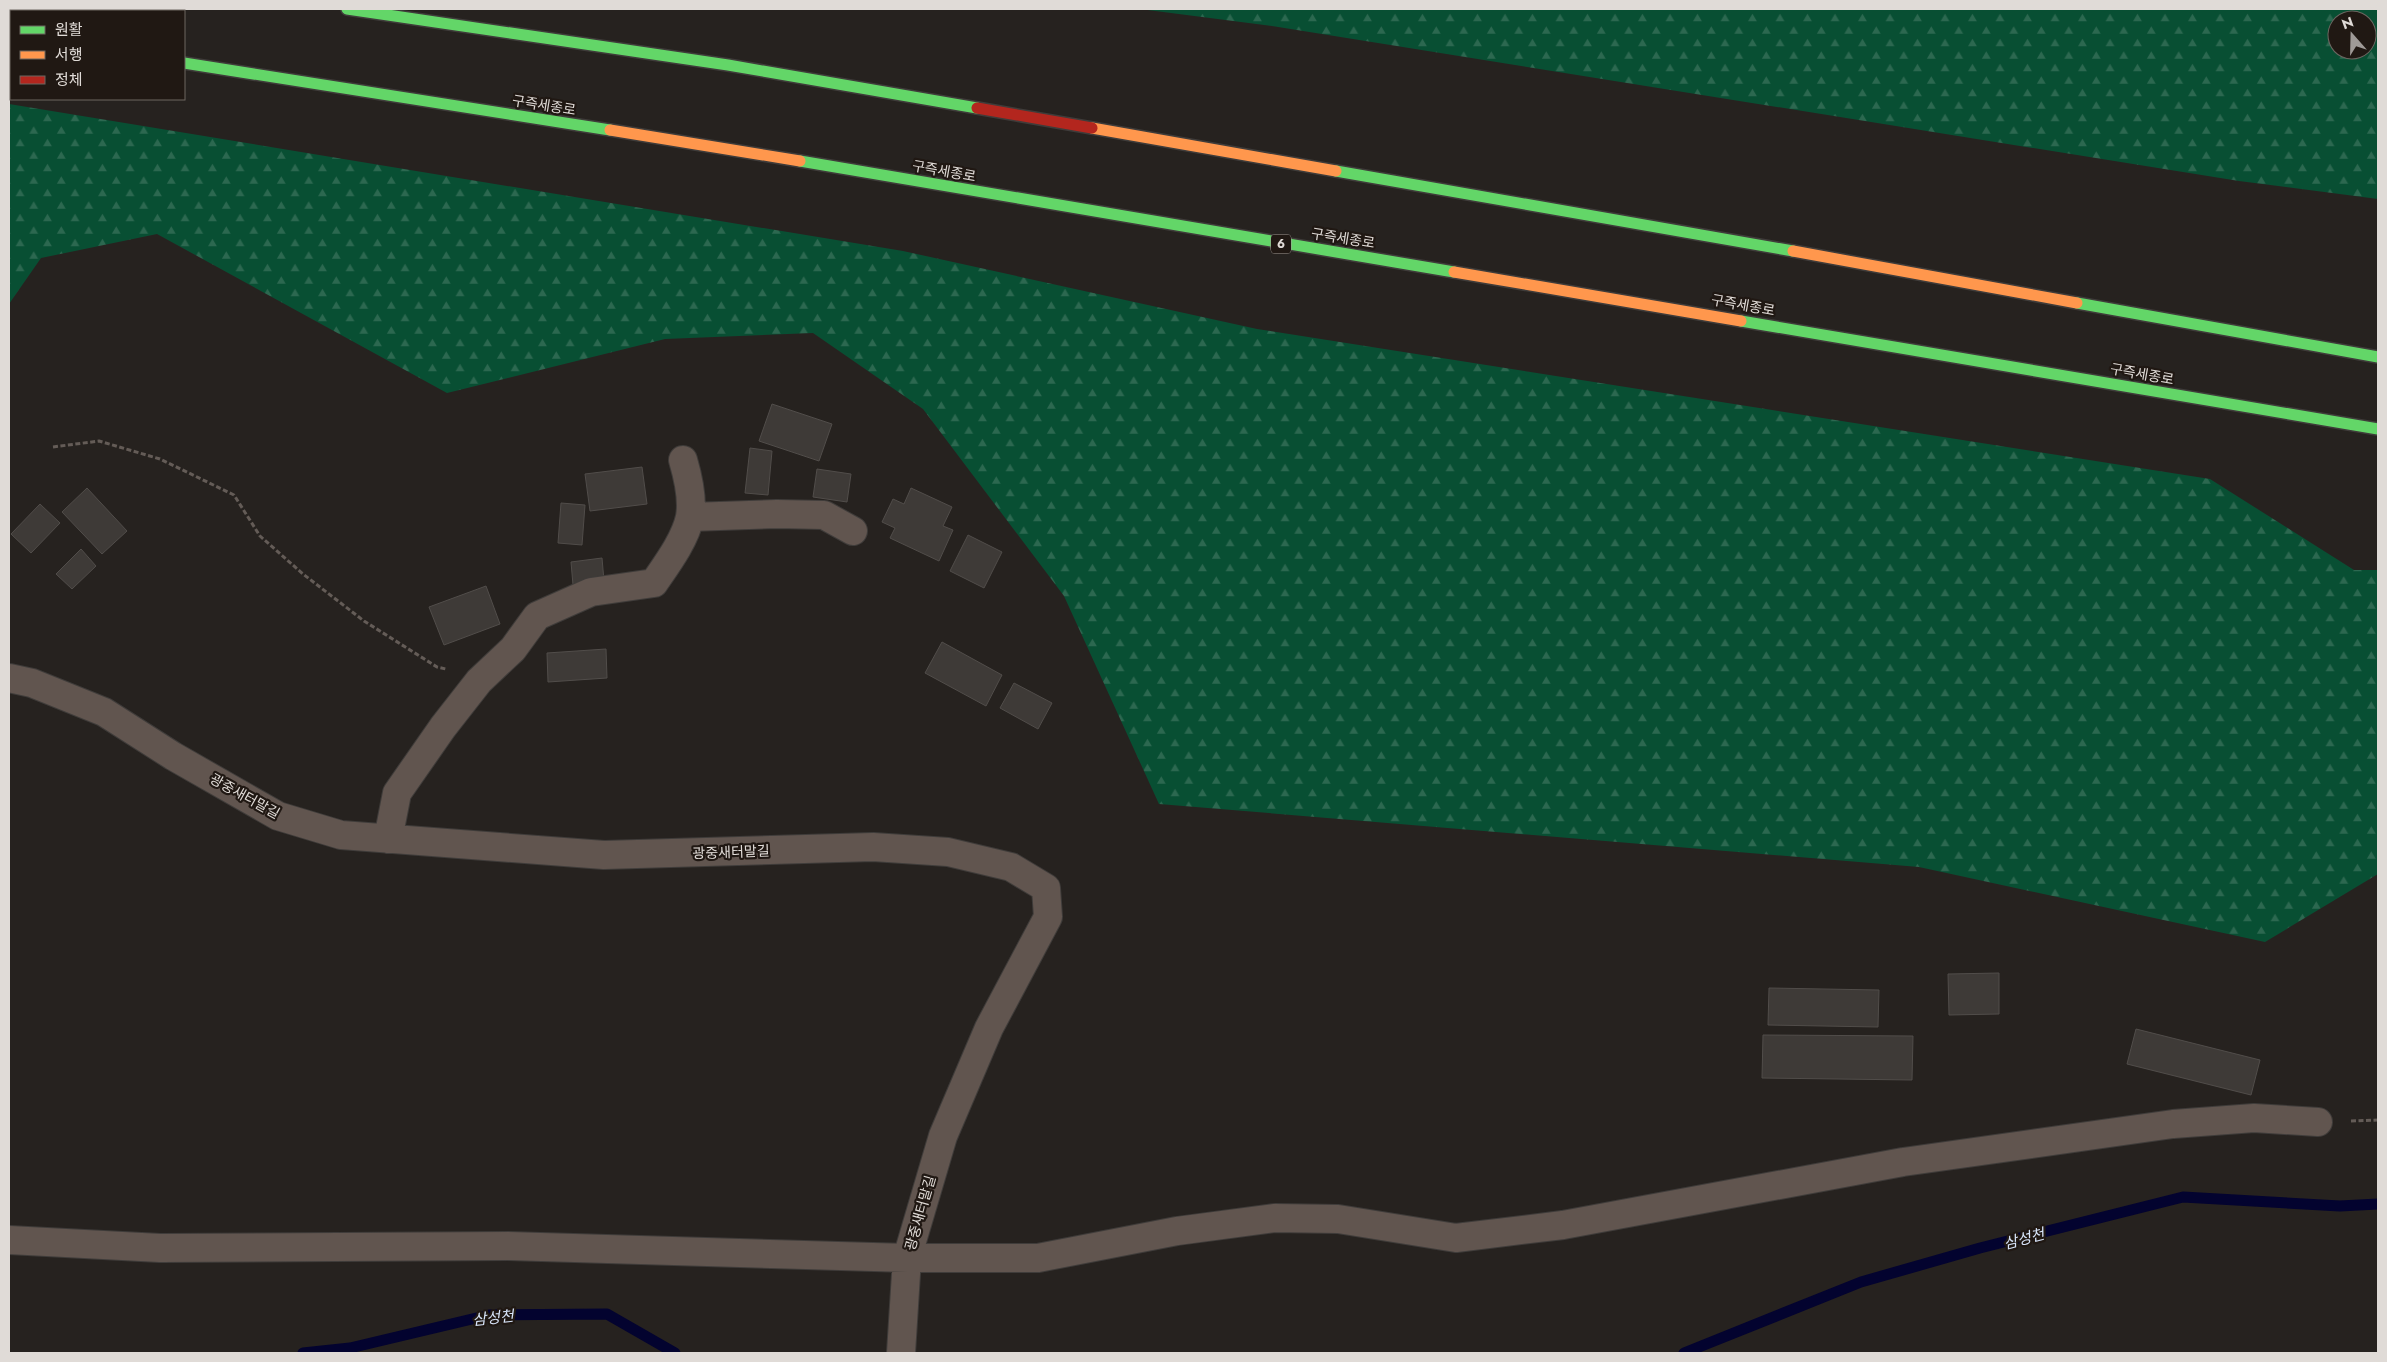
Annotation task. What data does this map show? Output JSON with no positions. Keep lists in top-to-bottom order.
{
  "streets": {
    "highway": ["구즉세종로", "6"],
    "street": ["광중새터말길"]
  },
  "water": ["삼성천"],
  "legend": ["원활", "서행", "정체"],
  "north": "top"
}
